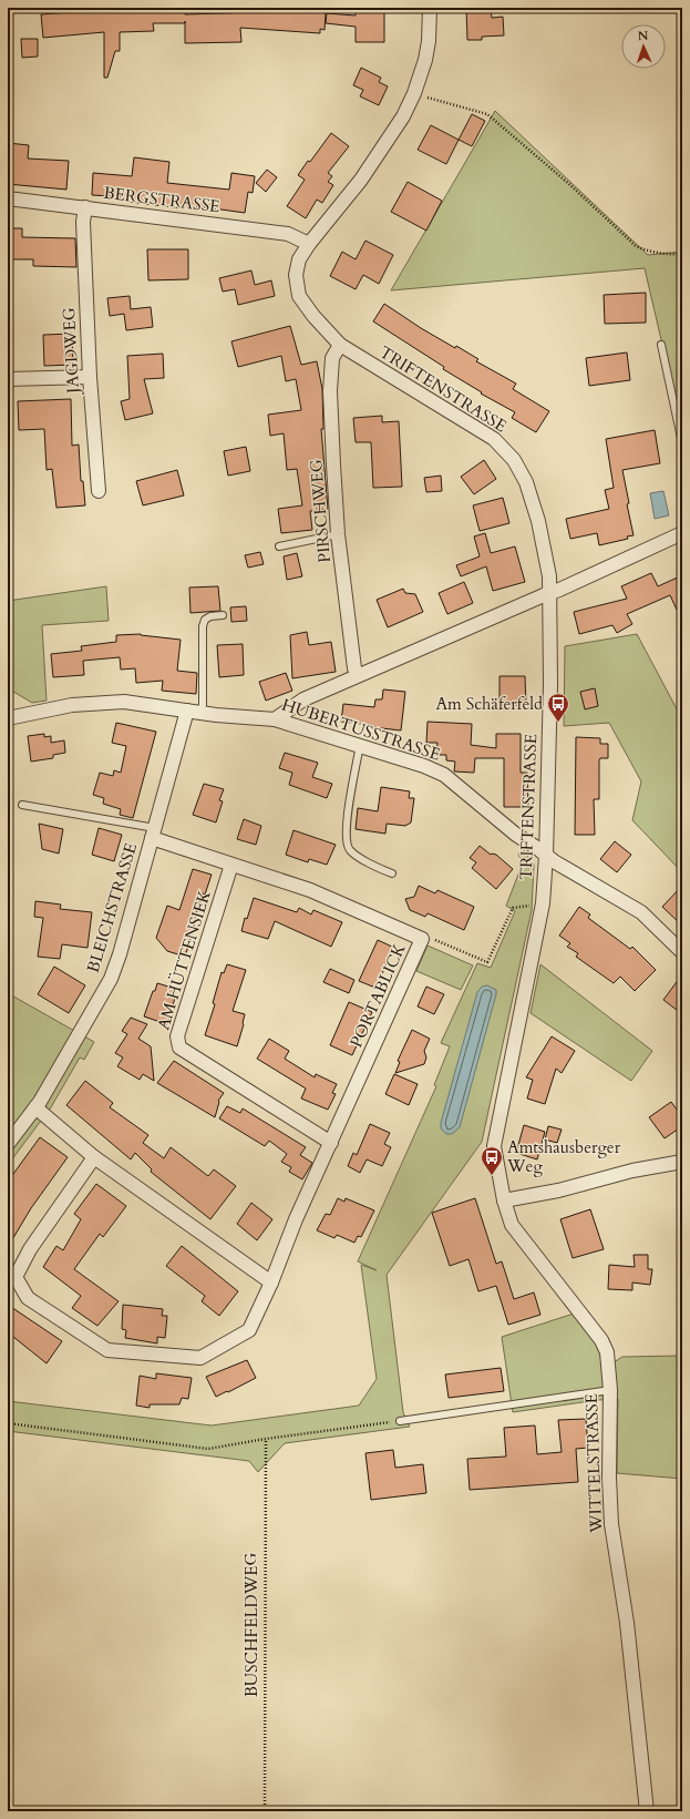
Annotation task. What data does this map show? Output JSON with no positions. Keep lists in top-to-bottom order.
{
  "streets": {
    "street": [
      "BERGSTRASSE",
      "JAGDWEG",
      "TRIFTENSTRASSE",
      "PIRSCHWEG",
      "HUBERTUSSTRASSE",
      "BLEICHSTRASSE",
      "AM HÜTTENSIEK",
      "PORTABLICK",
      "WITTELSTRASSE"
    ],
    "path": ["BUSCHFELDWEG"]
  },
  "crossings": [
    ["BERGSTRASSE", "JAGDWEG"],
    ["BERGSTRASSE", "TRIFTENSTRASSE"],
    ["TRIFTENSTRASSE", "PIRSCHWEG"],
    ["TRIFTENSTRASSE", "HUBERTUSSTRASSE"],
    ["TRIFTENSTRASSE", "WITTELSTRASSE"],
    ["HUBERTUSSTRASSE", "BLEICHSTRASSE"],
    ["BLEICHSTRASSE", "PORTABLICK"],
    ["AM HÜTTENSIEK", "PORTABLICK"]
  ],
  "places": {
    "bus stop": ["Am Schäferfeld", "Amtshausberger Weg"]
  },
  "north": "top"
}
